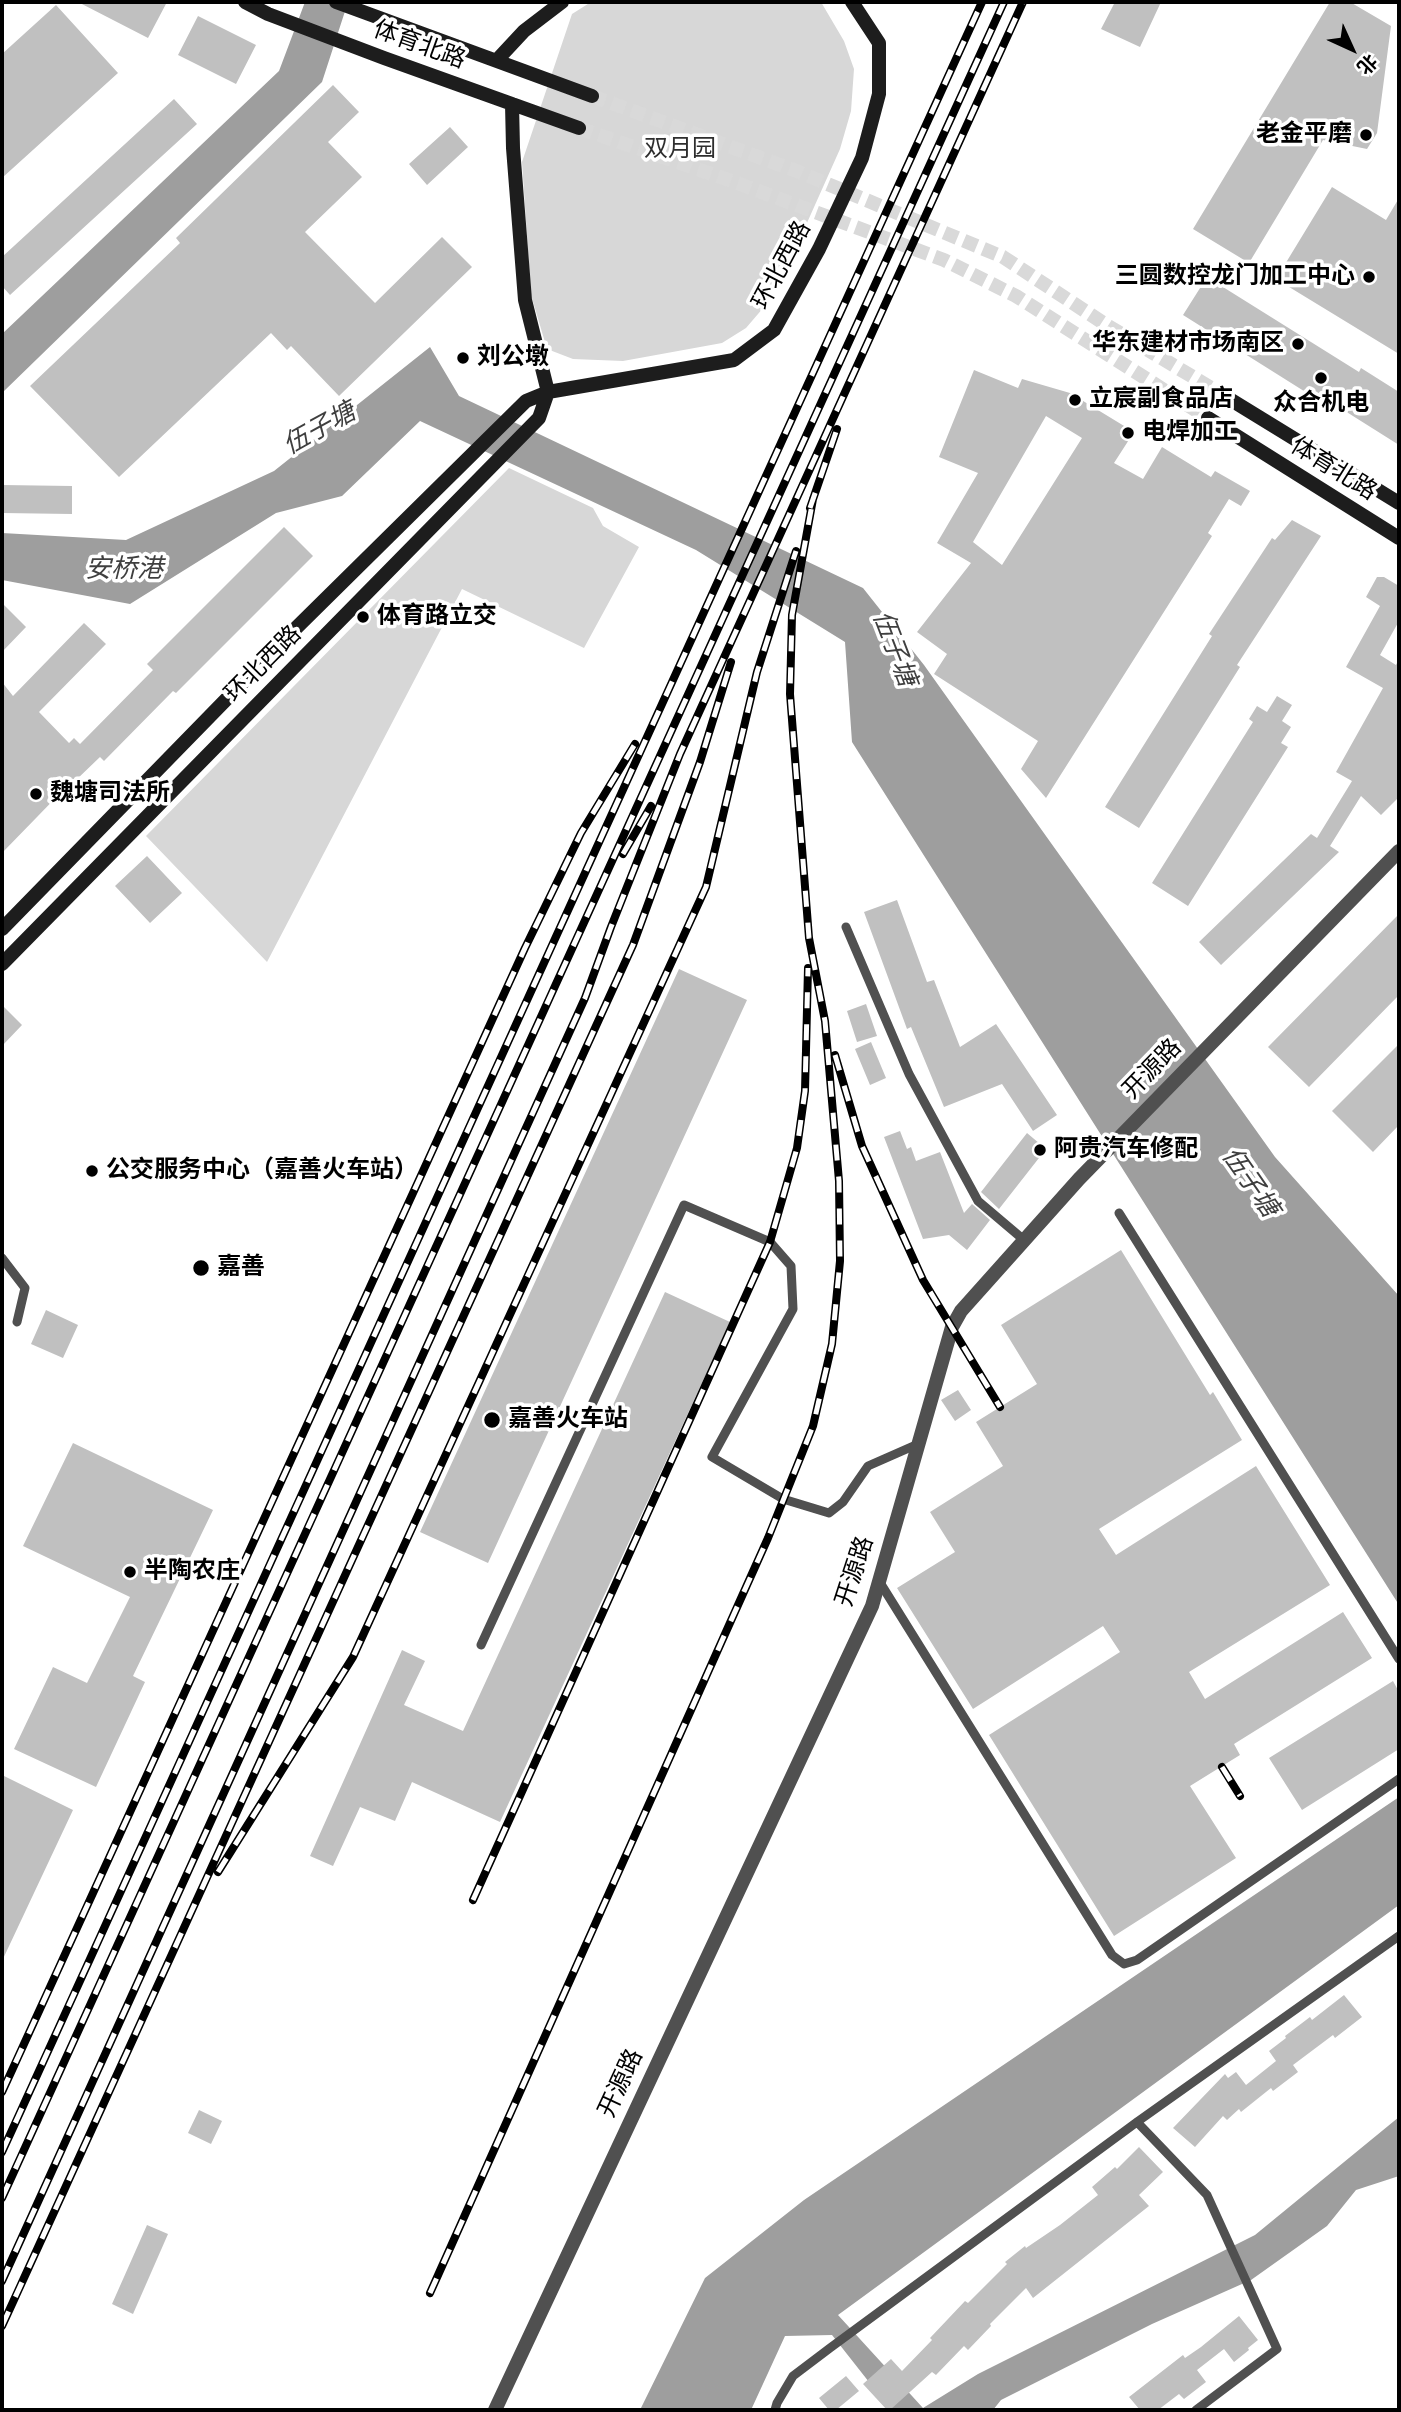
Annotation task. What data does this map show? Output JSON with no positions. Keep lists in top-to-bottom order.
{
  "streets": {
    "street": ["体育北路", "环北西路", "开源路"]
  },
  "water": ["伍子塘", "安桥港"],
  "parks": ["双月园"],
  "places": [
    "老金平磨",
    "三圆数控龙门加工中心",
    "华东建材市场南区",
    "刘公墩",
    "众合机电",
    "立宸副食品店",
    "电焊加工",
    "体育路立交",
    "魏塘司法所",
    "阿贵汽车修配",
    "公交服务中心（嘉善火车站）",
    "嘉善",
    "嘉善火车站",
    "半陶农庄"
  ],
  "north": "bottom right"
}
